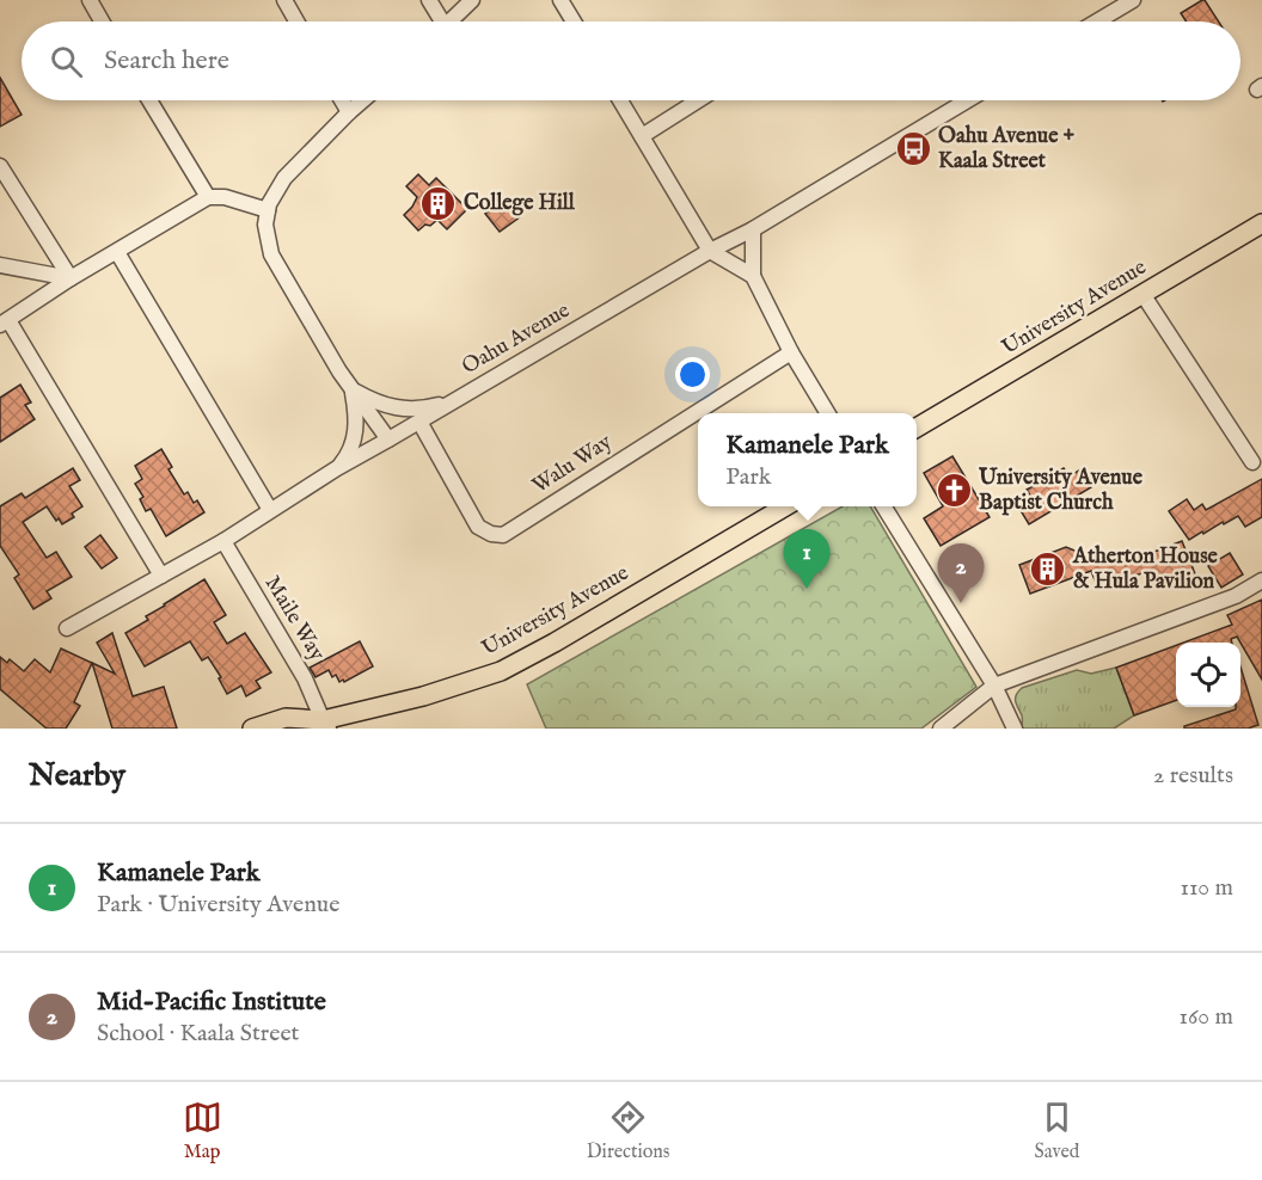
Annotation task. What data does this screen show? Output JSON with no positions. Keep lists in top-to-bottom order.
{
  "streets": {
    "main road": ["University Avenue"],
    "street": ["Oahu Avenue", "Walu Way", "Maile Way"]
  },
  "crossings": [
    ["University Avenue", "Maile Way"],
    ["Oahu Avenue", "Walu Way"],
    ["Oahu Avenue", "Maile Way"]
  ],
  "places": {
    "bus stop": ["Oahu Avenue + Kaala Street"],
    "building": ["College Hill", "Atherton House & Hula Pavilion"],
    "church": ["University Avenue Baptist Church"]
  },
  "page": {
    "search": "Search here",
    "popup": ["Kamanele Park", "Park"],
    "pins": ["1", "2"],
    "heading": ["Nearby", "2 results"],
    "list": [
      {
        "mark": "1",
        "name": "Kamanele Park",
        "note": "Park · University Avenue",
        "value": "110 m"
      },
      {
        "mark": "2",
        "name": "Mid-Pacific Institute",
        "note": "School · Kaala Street",
        "value": "160 m"
      }
    ],
    "nav": ["Map", "Directions", "Saved"]
  }
}
